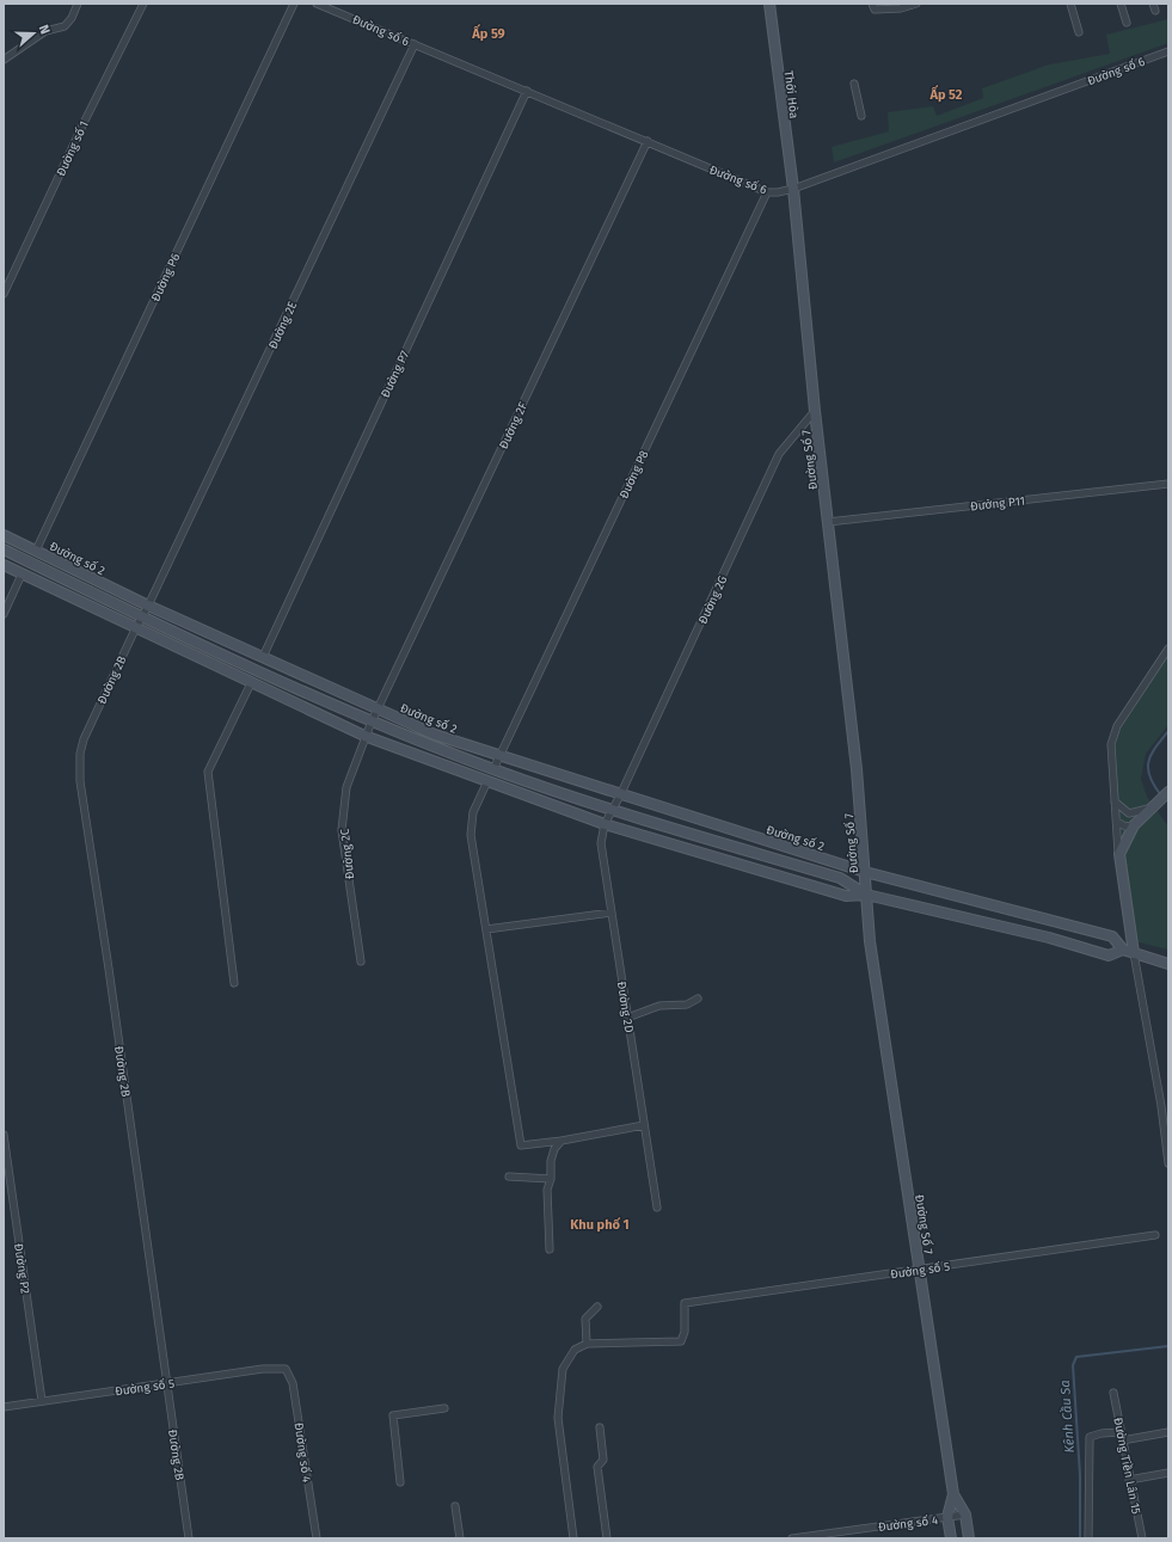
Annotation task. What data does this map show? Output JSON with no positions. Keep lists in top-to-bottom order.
{
  "streets": {
    "main road": ["Thới Hòa", "Đường Số 7", "Đường số 2"],
    "street": [
      "Đường số 6",
      "Đường số 1",
      "Đường P6",
      "Đường 2E",
      "Đường P7",
      "Đường 2F",
      "Đường P8",
      "Đường P11",
      "Đường 2G",
      "Đường 2B",
      "Đường 2C",
      "Đường 2D",
      "Đường P2",
      "Đường số 5",
      "Đường số 4",
      "Đường Tiền Lân 15"
    ]
  },
  "crossings": [
    ["Đường số 6", "Thới Hòa"],
    ["Đường số 6", "Đường 2E"],
    ["Đường số 6", "Đường P7"],
    ["Đường số 6", "Đường 2F"],
    ["Đường số 6", "Đường Số 7"],
    ["Đường số 6", "Đường P8"],
    ["Thới Hòa", "Đường Số 7"],
    ["Đường P6", "Đường số 2"],
    ["Đường 2E", "Đường số 2"],
    ["Đường 2E", "Đường 2B"],
    ["Đường P7", "Đường số 2"],
    ["Đường 2F", "Đường số 2"],
    ["Đường 2F", "Đường 2C"],
    ["Đường Số 7", "Đường P11"],
    ["Đường Số 7", "Đường số 2"],
    ["Đường Số 7", "Đường 2G"],
    ["Đường Số 7", "Đường số 5"],
    ["Đường Số 7", "Đường số 4"],
    ["Đường P8", "Đường số 2"],
    ["Đường số 2", "Đường 2G"],
    ["Đường số 2", "Đường 2B"],
    ["Đường số 2", "Đường 2C"],
    ["Đường số 2", "Đường 2D"],
    ["Đường 2G", "Đường 2D"],
    ["Đường 2B", "Đường số 5"],
    ["Đường P2", "Đường số 5"],
    ["Đường số 5", "Đường số 4"]
  ],
  "districts": ["Ấp 59", "Ấp 52", "Khu phố 1"],
  "water": ["Kênh Cầu Sa"],
  "north": "right"
}
